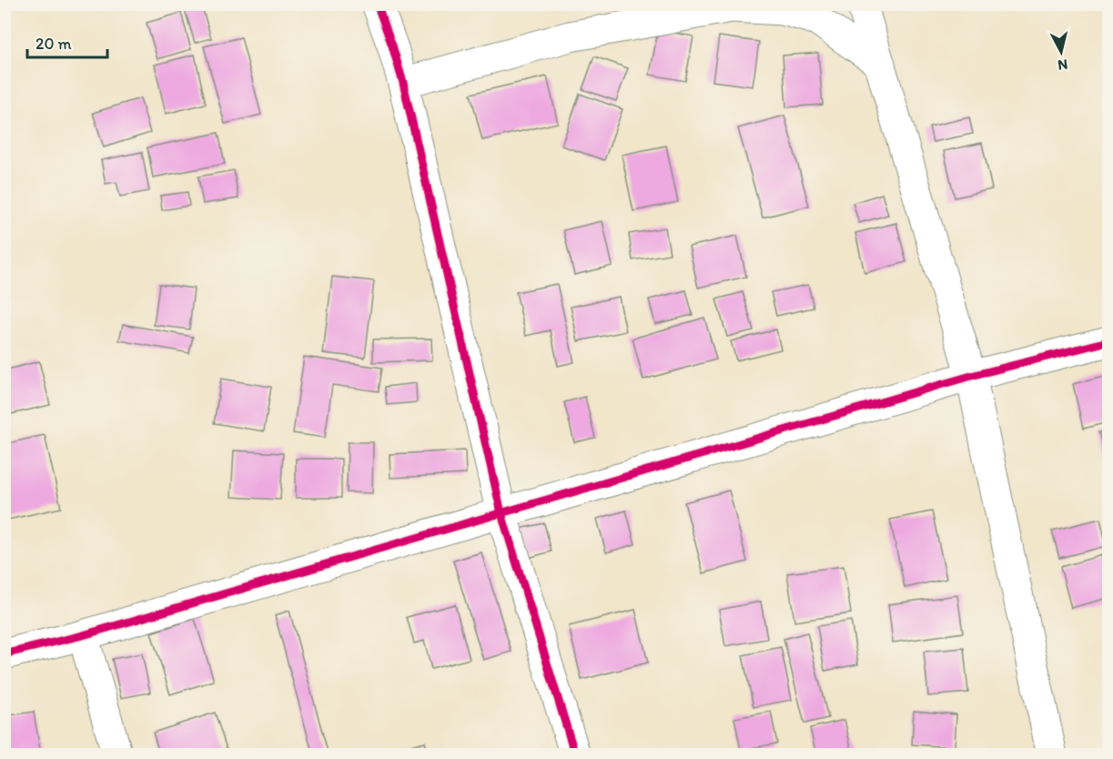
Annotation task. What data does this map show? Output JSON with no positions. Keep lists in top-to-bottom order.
{
  "scale_bar": "20 m",
  "north": "bottom"
}
